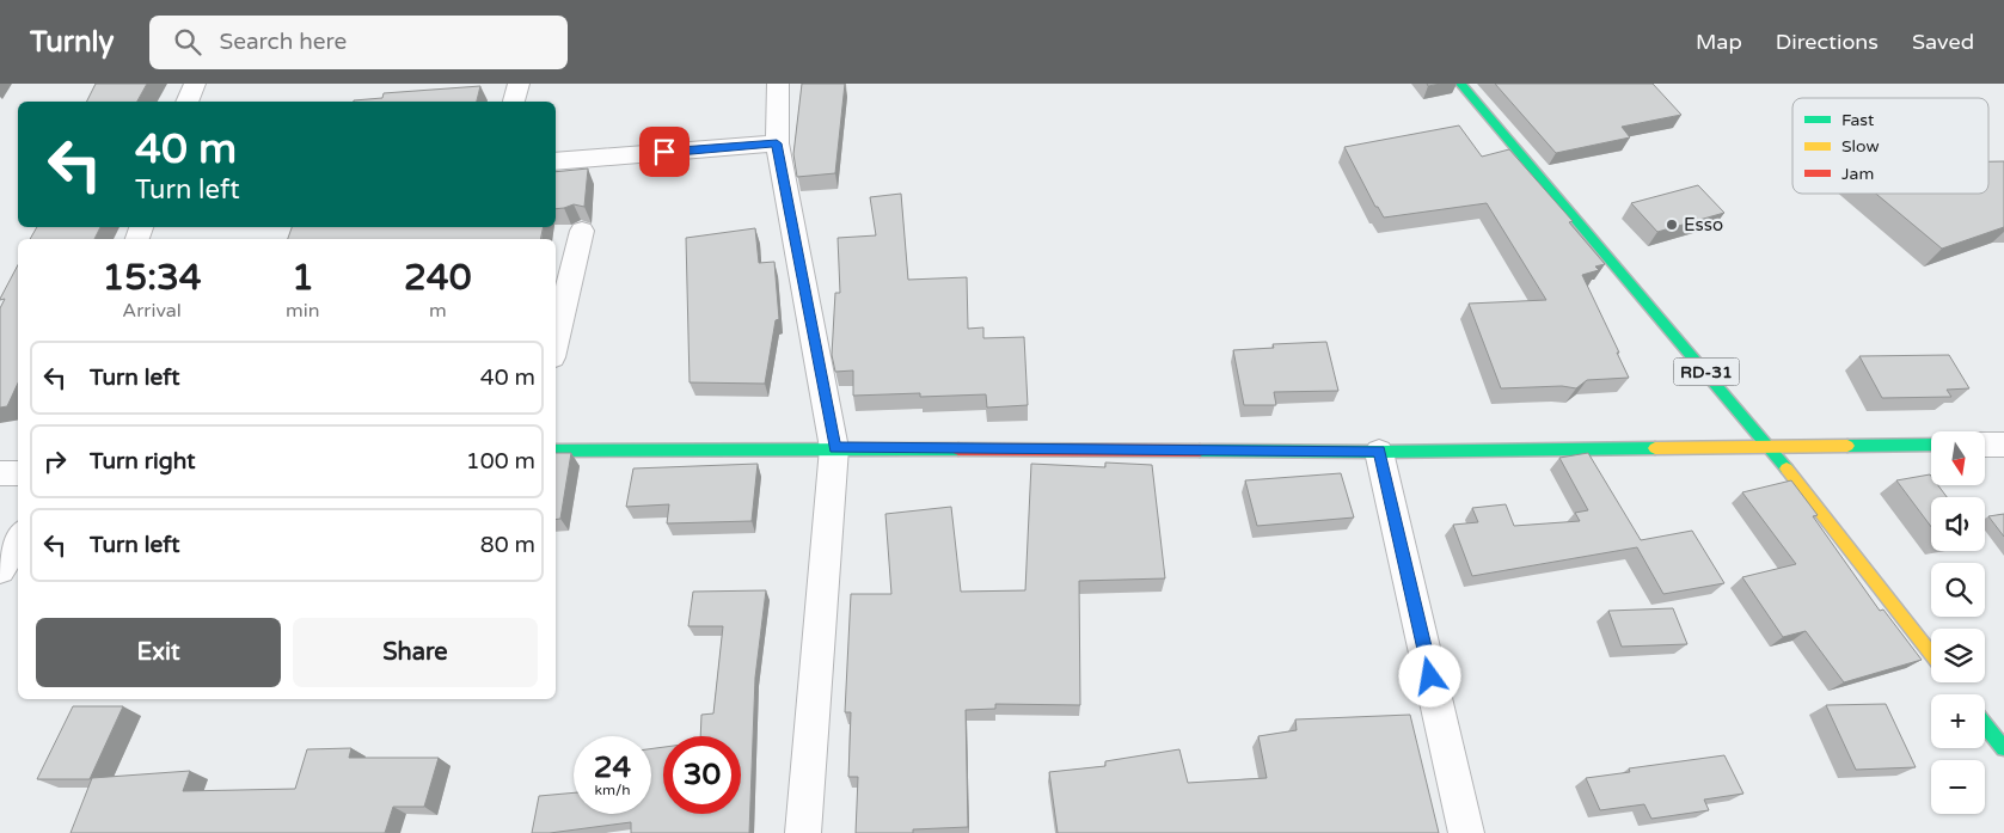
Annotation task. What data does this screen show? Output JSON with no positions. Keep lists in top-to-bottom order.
{
  "streets": {
    "street": ["RD-31"]
  },
  "places": ["Esso"],
  "legend": ["Fast", "Slow", "Jam"],
  "north": "bottom",
  "page": {
    "header": "Turnly",
    "search": "Search here",
    "nav": ["Map", "Directions", "Saved"],
    "turn": ["40 m", "Turn left"],
    "eta": [
      "15:34",
      "Arrival",
      "1",
      "min",
      "240",
      "m"
    ],
    "list": [
      {
        "name": "Turn left",
        "value": "40 m"
      },
      {
        "name": "Turn right",
        "value": "100 m"
      },
      {
        "name": "Turn left",
        "value": "80 m"
      }
    ],
    "map_buttons": ["+", "−"],
    "buttons": ["Exit", "Share"],
    "speed": "24 km/h",
    "limit": "30"
  }
}
